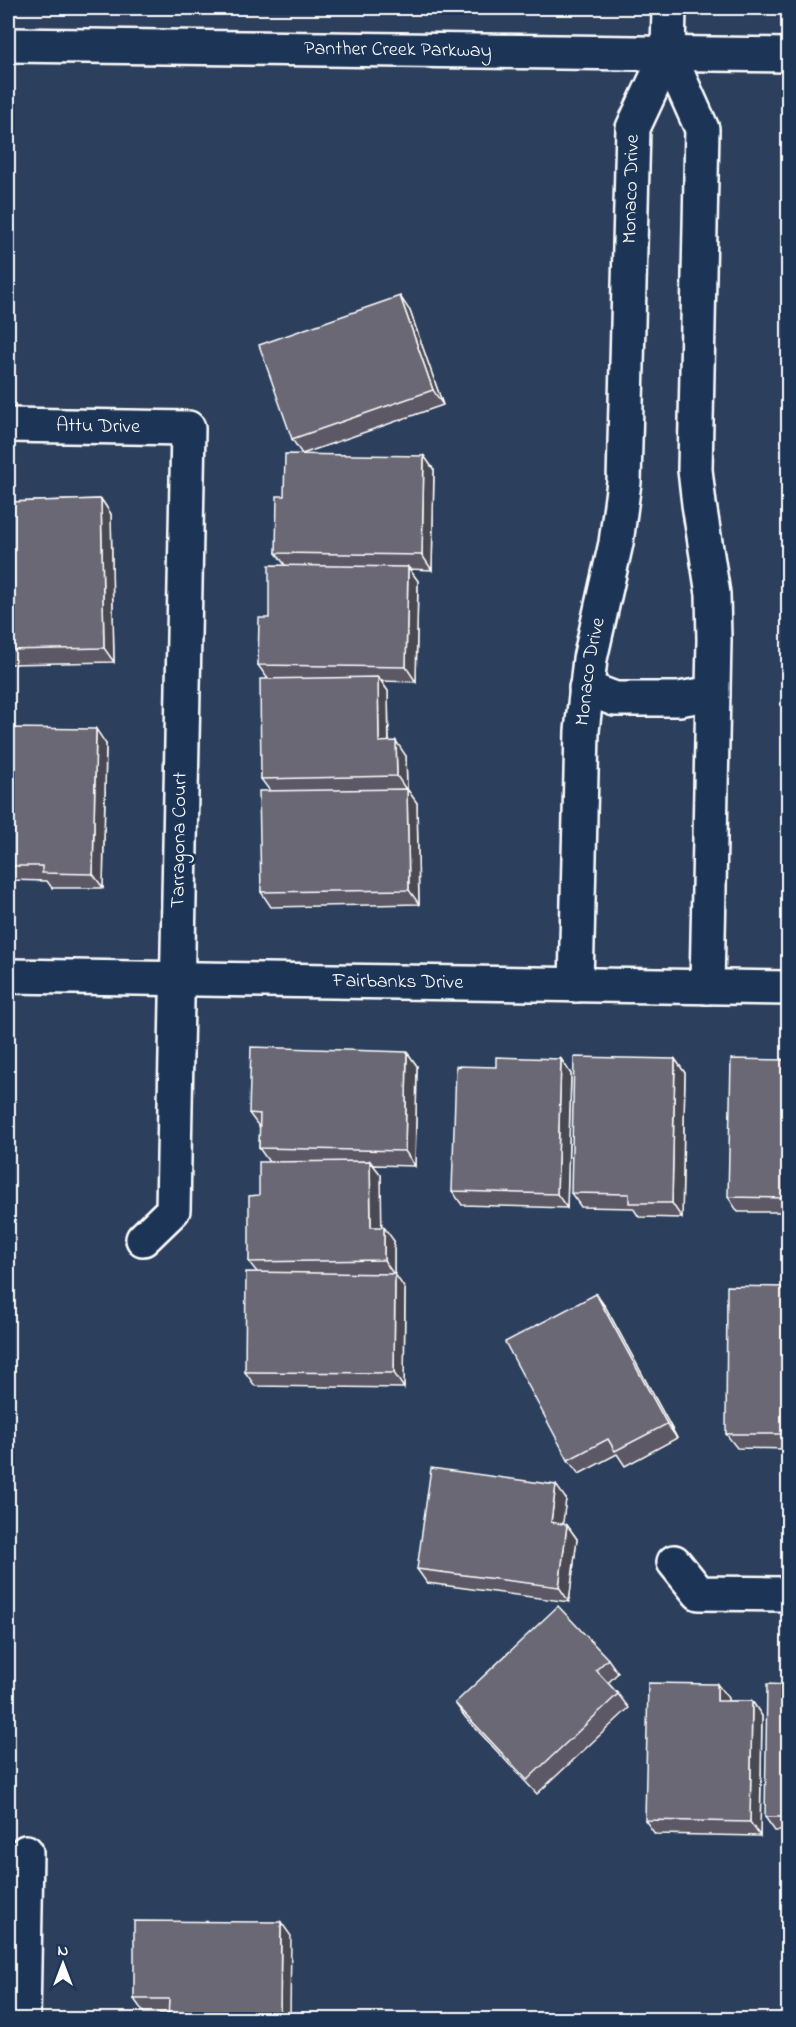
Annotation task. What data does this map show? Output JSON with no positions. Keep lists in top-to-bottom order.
{
  "streets": {
    "street": [
      "Panther Creek Parkway",
      "Monaco Drive",
      "Attu Drive",
      "Tarragona Court",
      "Fairbanks Drive"
    ]
  },
  "crossings": [
    ["Panther Creek Parkway", "Monaco Drive"],
    ["Monaco Drive", "Fairbanks Drive"],
    ["Attu Drive", "Tarragona Court"],
    ["Tarragona Court", "Fairbanks Drive"]
  ],
  "north": "top"
}
